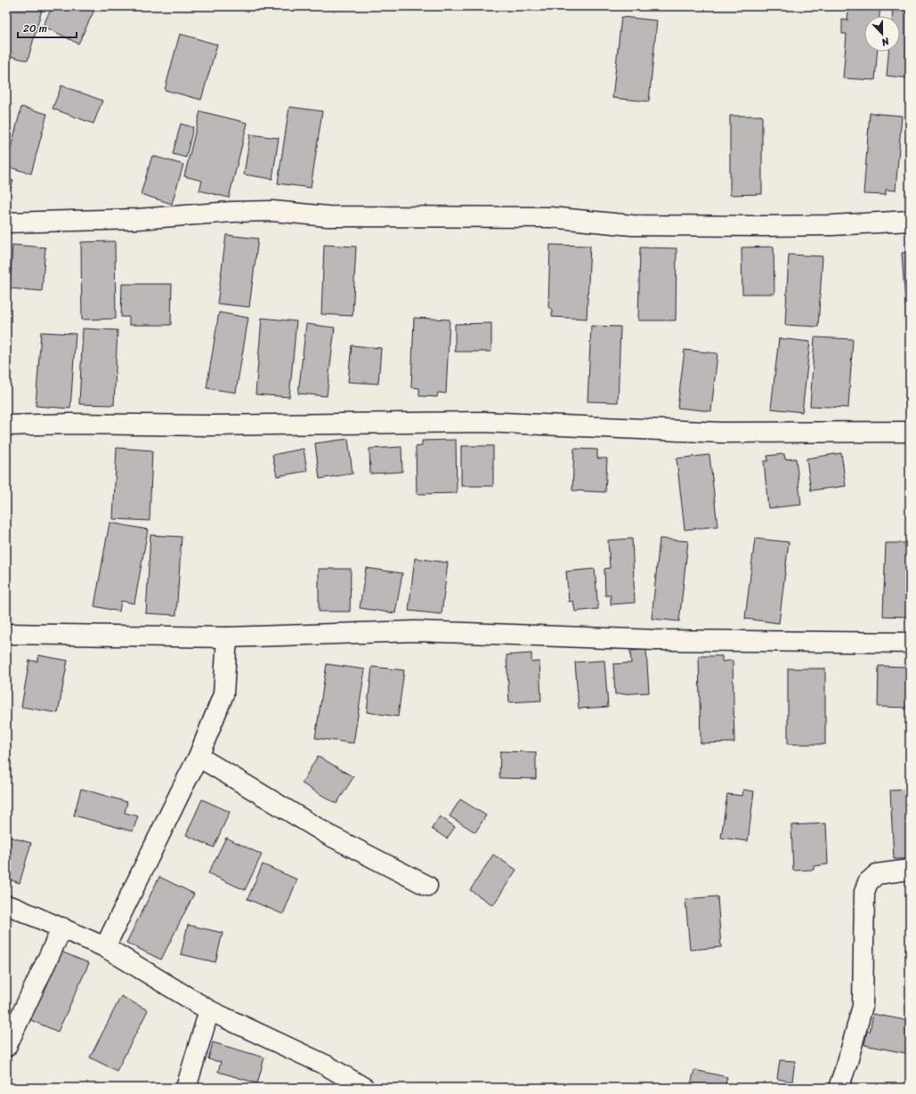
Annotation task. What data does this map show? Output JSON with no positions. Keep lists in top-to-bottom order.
{
  "scale_bar": "20 m",
  "north": "bottom"
}
